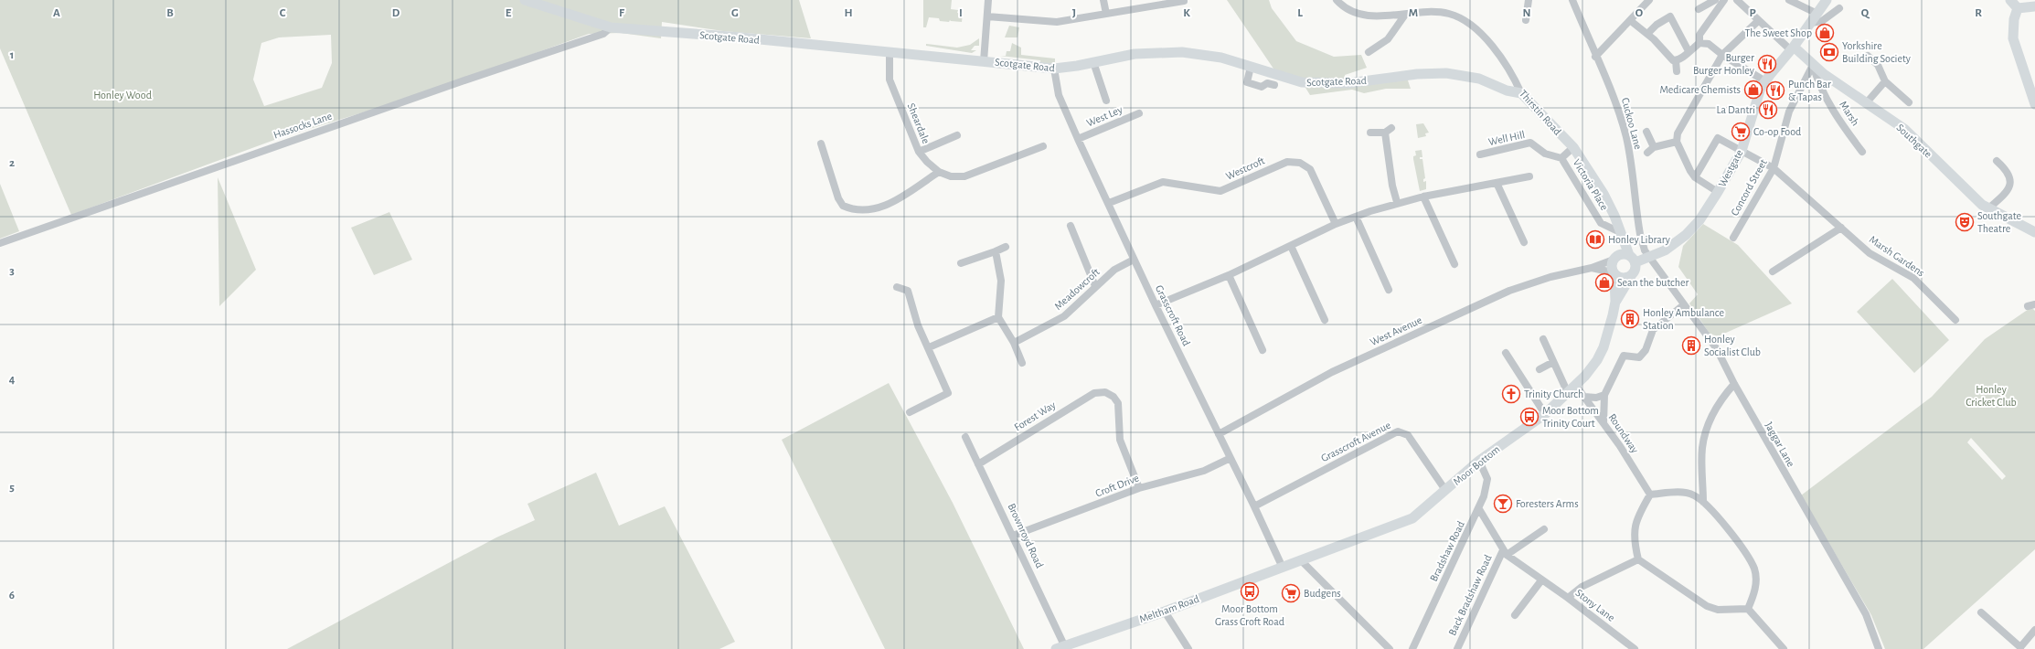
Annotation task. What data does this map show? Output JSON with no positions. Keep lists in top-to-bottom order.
{
  "streets": {
    "street": [
      "Scotgate Road",
      "Thirstin Road",
      "Marsh",
      "West Ley",
      "Sheardale",
      "Cuckoo Lane",
      "Hassocks Lane",
      "Well Hill",
      "Southgate",
      "Westcroft",
      "Westgate",
      "Victoria Place",
      "Concord Street",
      "Marsh Gardens",
      "Meadowcroft",
      "Grasscroft Road",
      "West Avenue",
      "Forest Way",
      "Roundway",
      "Grasscroft Avenue",
      "Jaggar Lane",
      "Moor Bottom",
      "Croft Drive",
      "Brownroyd Road",
      "Bradshaw Road",
      "Back Bradshaw Road",
      "Stony Lane",
      "Meltham Road"
    ]
  },
  "crossings": [
    ["Scotgate Road", "Thirstin Road"],
    ["Scotgate Road", "Sheardale"],
    ["Scotgate Road", "Hassocks Lane"],
    ["Scotgate Road", "Grasscroft Road"],
    ["Thirstin Road", "Westgate"],
    ["Thirstin Road", "Victoria Place"],
    ["Thirstin Road", "West Avenue"],
    ["Thirstin Road", "Moor Bottom"],
    ["Marsh", "Southgate"],
    ["Marsh", "Concord Street"],
    ["West Ley", "Grasscroft Road"],
    ["Cuckoo Lane", "Westgate"],
    ["Cuckoo Lane", "Jaggar Lane"],
    ["Well Hill", "Victoria Place"],
    ["Southgate", "Westgate"],
    ["Southgate", "Concord Street"],
    ["Westcroft", "Grasscroft Road"],
    ["Westgate", "Marsh Gardens"],
    ["Westgate", "West Avenue"],
    ["Westgate", "Jaggar Lane"],
    ["Westgate", "Moor Bottom"],
    ["Concord Street", "Marsh Gardens"],
    ["Meadowcroft", "Grasscroft Road"],
    ["Grasscroft Road", "West Avenue"],
    ["Grasscroft Road", "Grasscroft Avenue"],
    ["Grasscroft Road", "Moor Bottom"],
    ["Grasscroft Road", "Croft Drive"],
    ["Grasscroft Road", "Meltham Road"],
    ["West Avenue", "Moor Bottom"],
    ["Forest Way", "Croft Drive"],
    ["Forest Way", "Brownroyd Road"],
    ["Roundway", "Moor Bottom"],
    ["Grasscroft Avenue", "Moor Bottom"],
    ["Moor Bottom", "Bradshaw Road"],
    ["Moor Bottom", "Meltham Road"],
    ["Croft Drive", "Brownroyd Road"],
    ["Brownroyd Road", "Meltham Road"],
    ["Bradshaw Road", "Stony Lane"],
    ["Back Bradshaw Road", "Stony Lane"]
  ],
  "parks": ["Honley Wood", "Honley Cricket Club"],
  "places": {
    "shop": ["The Sweet Shop", "Medicare Chemists", "Sean the butcher"],
    "bank": ["Yorkshire Building Society"],
    "restaurant": ["Burger Burger Honley", "Punch Bar & Tapas", "La Dantri"],
    "supermarket": ["Co-op Food", "Budgens"],
    "theatre": ["Southgate Theatre"],
    "library": ["Honley Library"],
    "building": ["Honley Ambulance Station", "Honley Socialist Club"],
    "church": ["Trinity Church"],
    "bus stop": ["Moor Bottom Trinity Court", "Moor Bottom Grass Croft Road"],
    "bar": ["Foresters Arms"]
  },
  "grid": {
    "columns": [
      "A",
      "B",
      "C",
      "D",
      "E",
      "F",
      "G",
      "H",
      "I",
      "J",
      "K",
      "L",
      "M",
      "N",
      "O",
      "P",
      "Q",
      "R"
    ],
    "rows": [
      "1",
      "2",
      "3",
      "4",
      "5",
      "6"
    ]
  }
}
